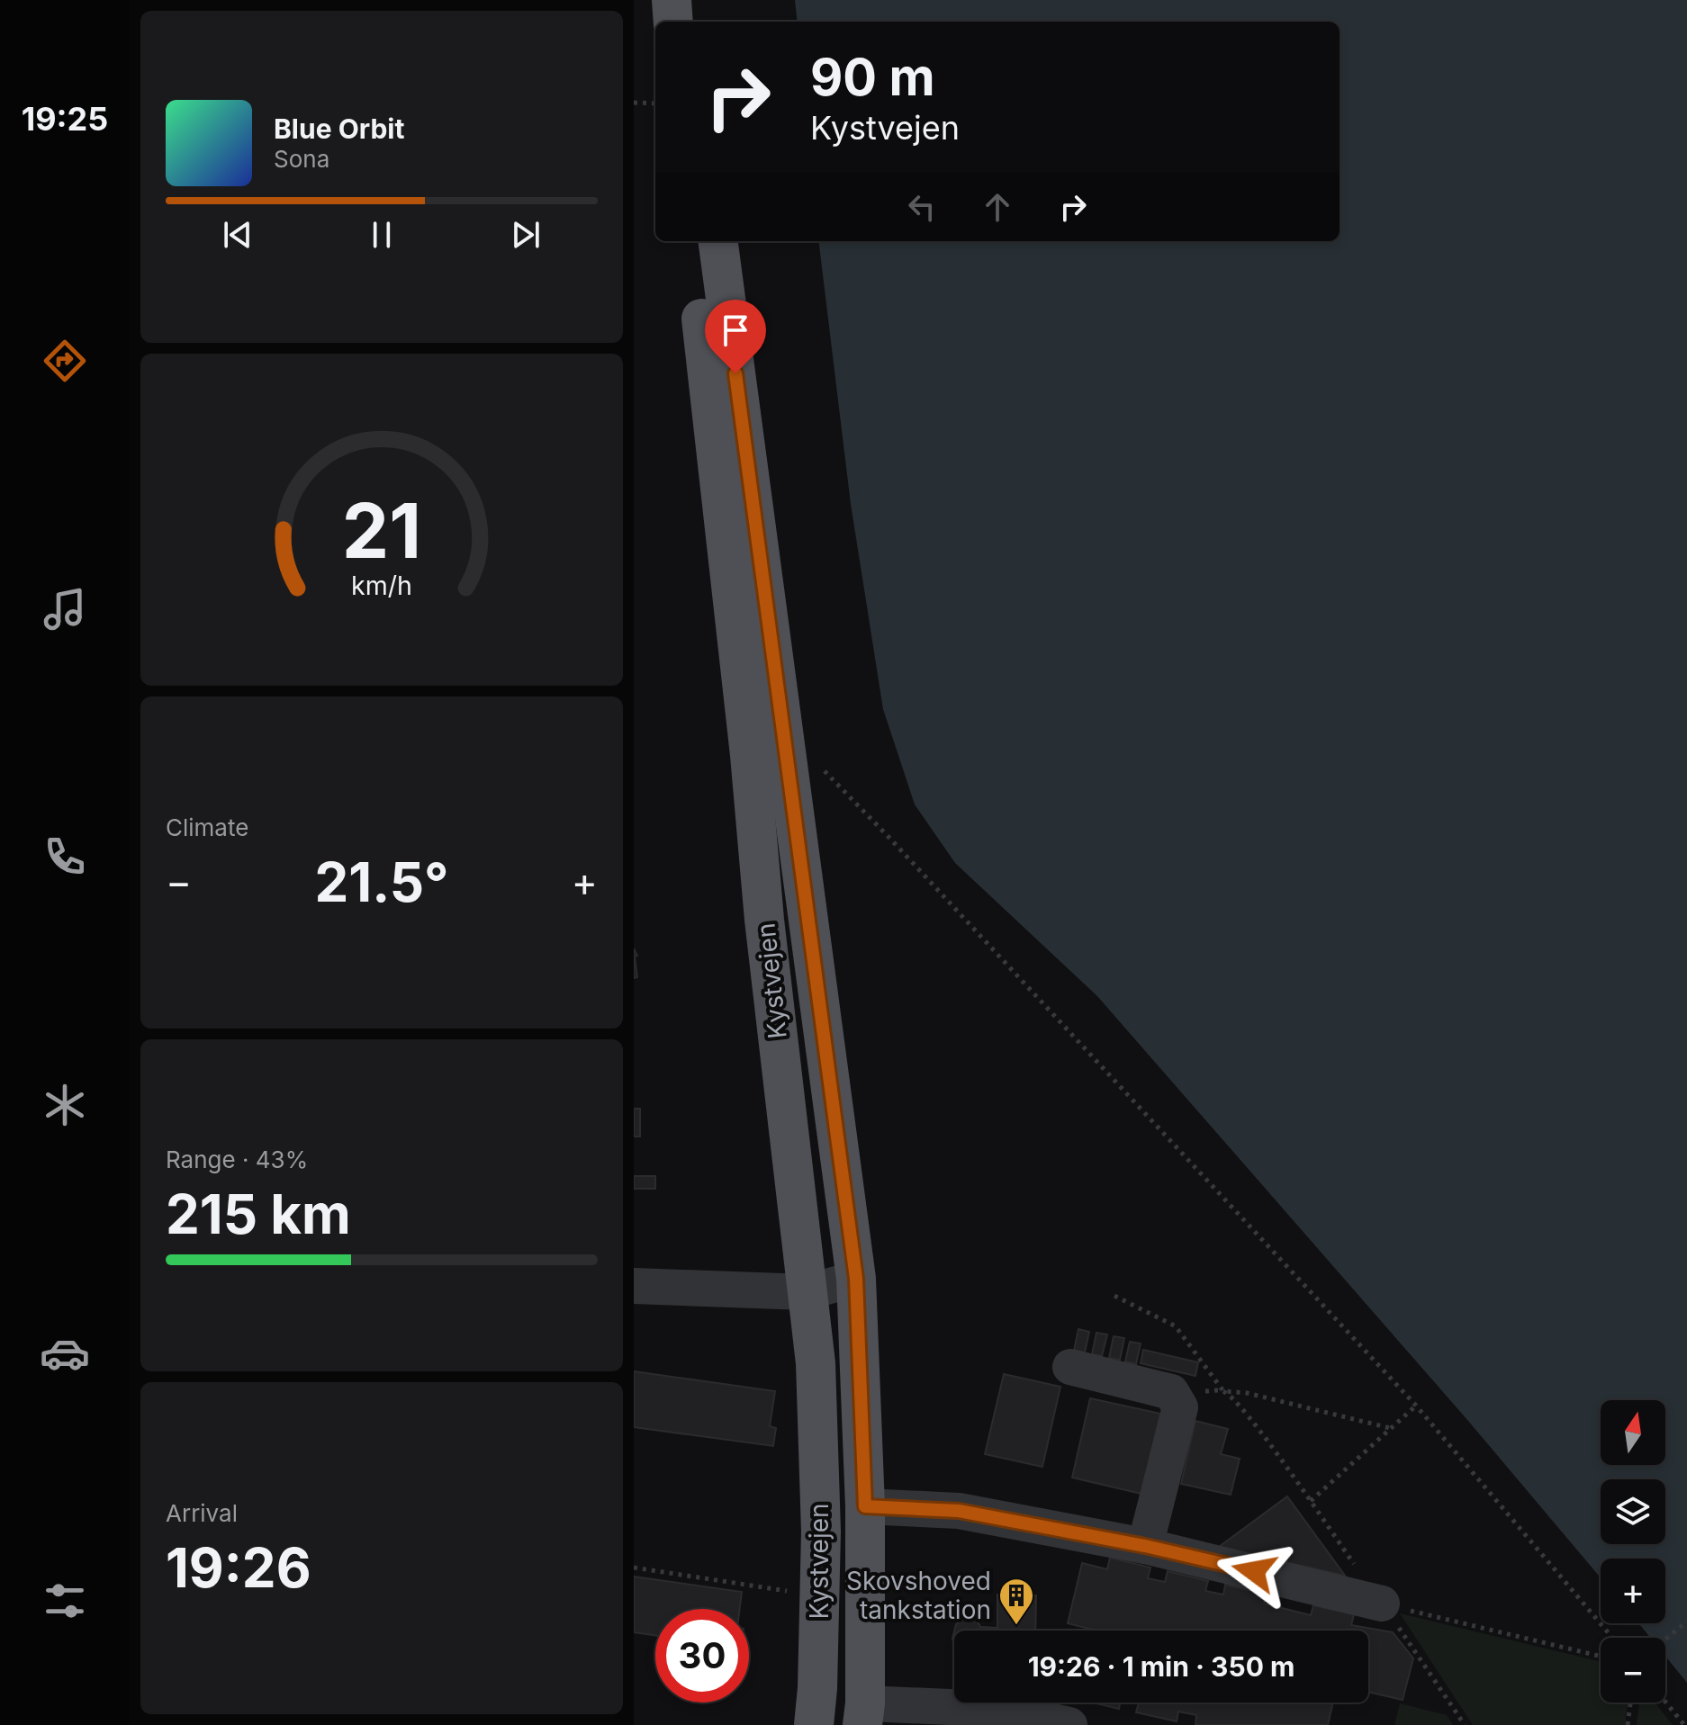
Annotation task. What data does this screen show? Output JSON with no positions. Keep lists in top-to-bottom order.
{
  "streets": {
    "main road": ["Kystvejen"]
  },
  "places": {
    "building": ["Skovshoved tankstation"]
  },
  "north": "top",
  "page": {
    "tabs": "19:25",
    "turn": ["90 m", "Kystvejen"],
    "song": ["Blue Orbit", "Sona"],
    "tile": [
      "Climate",
      ["Range · 43%", "215 km"],
      ["Arrival", "19:26"]
    ],
    "heat": ["−", "21.5°", "+"],
    "map_buttons": ["+", "−"],
    "limit": "30",
    "trip": "19:26 · 1 min · 350 m",
    "gauge": ["21", "km/h"]
  }
}
